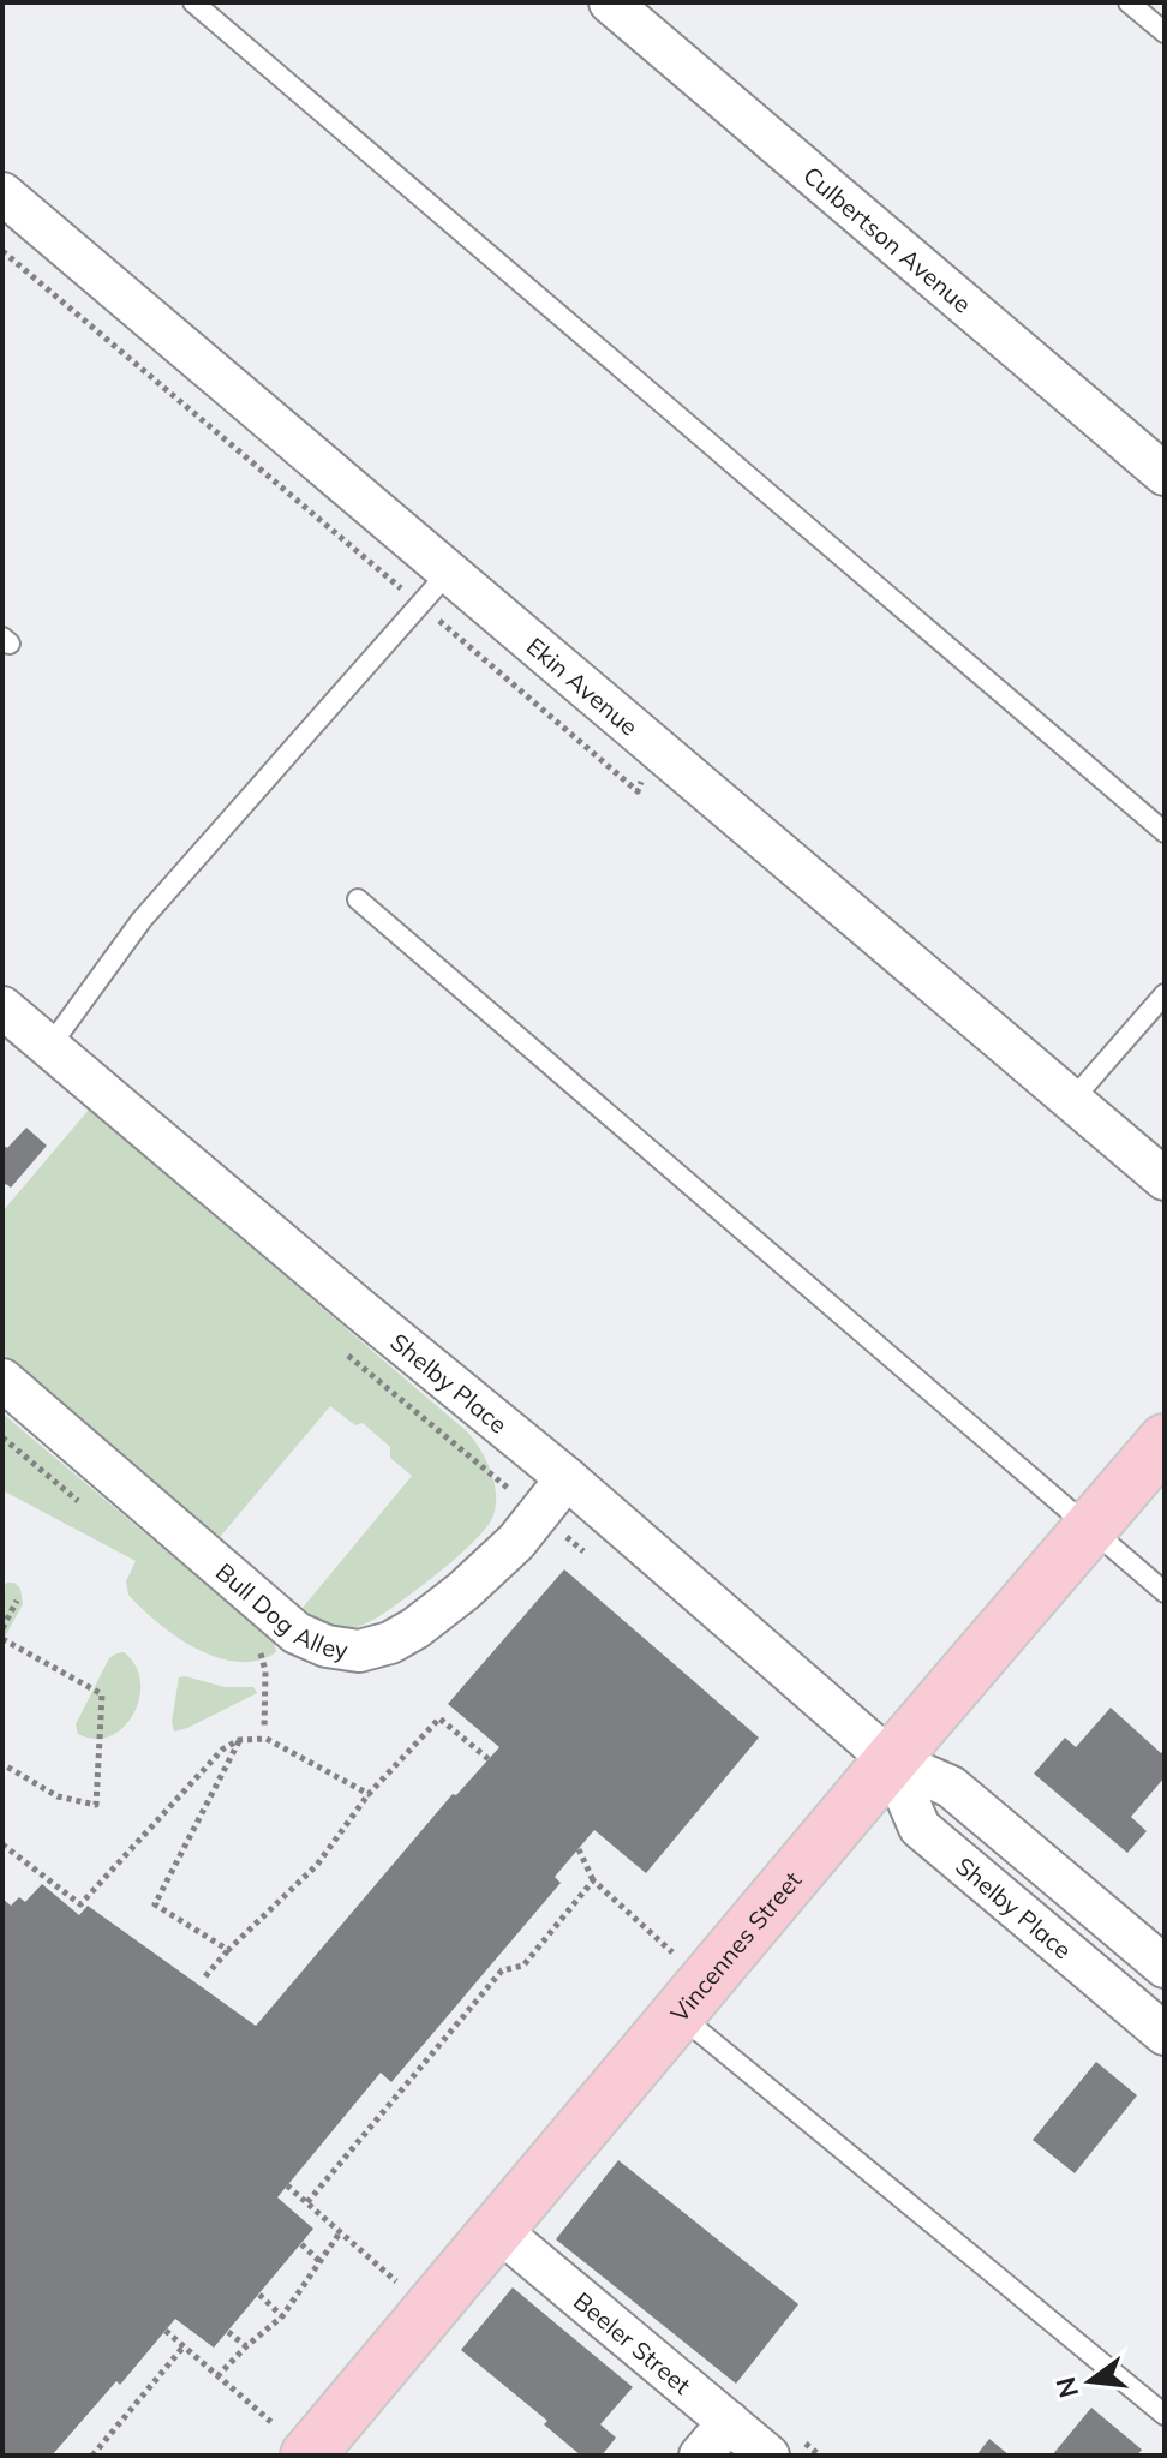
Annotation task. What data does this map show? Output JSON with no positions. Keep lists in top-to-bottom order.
{
  "streets": {
    "main road": ["Vincennes Street"],
    "street": [
      "Culbertson Avenue",
      "Ekin Avenue",
      "Shelby Place",
      "Bull Dog Alley",
      "Beeler Street"
    ]
  },
  "crossings": [
    ["Shelby Place", "Bull Dog Alley"],
    ["Shelby Place", "Vincennes Street"],
    ["Vincennes Street", "Beeler Street"]
  ],
  "north": "left"
}
